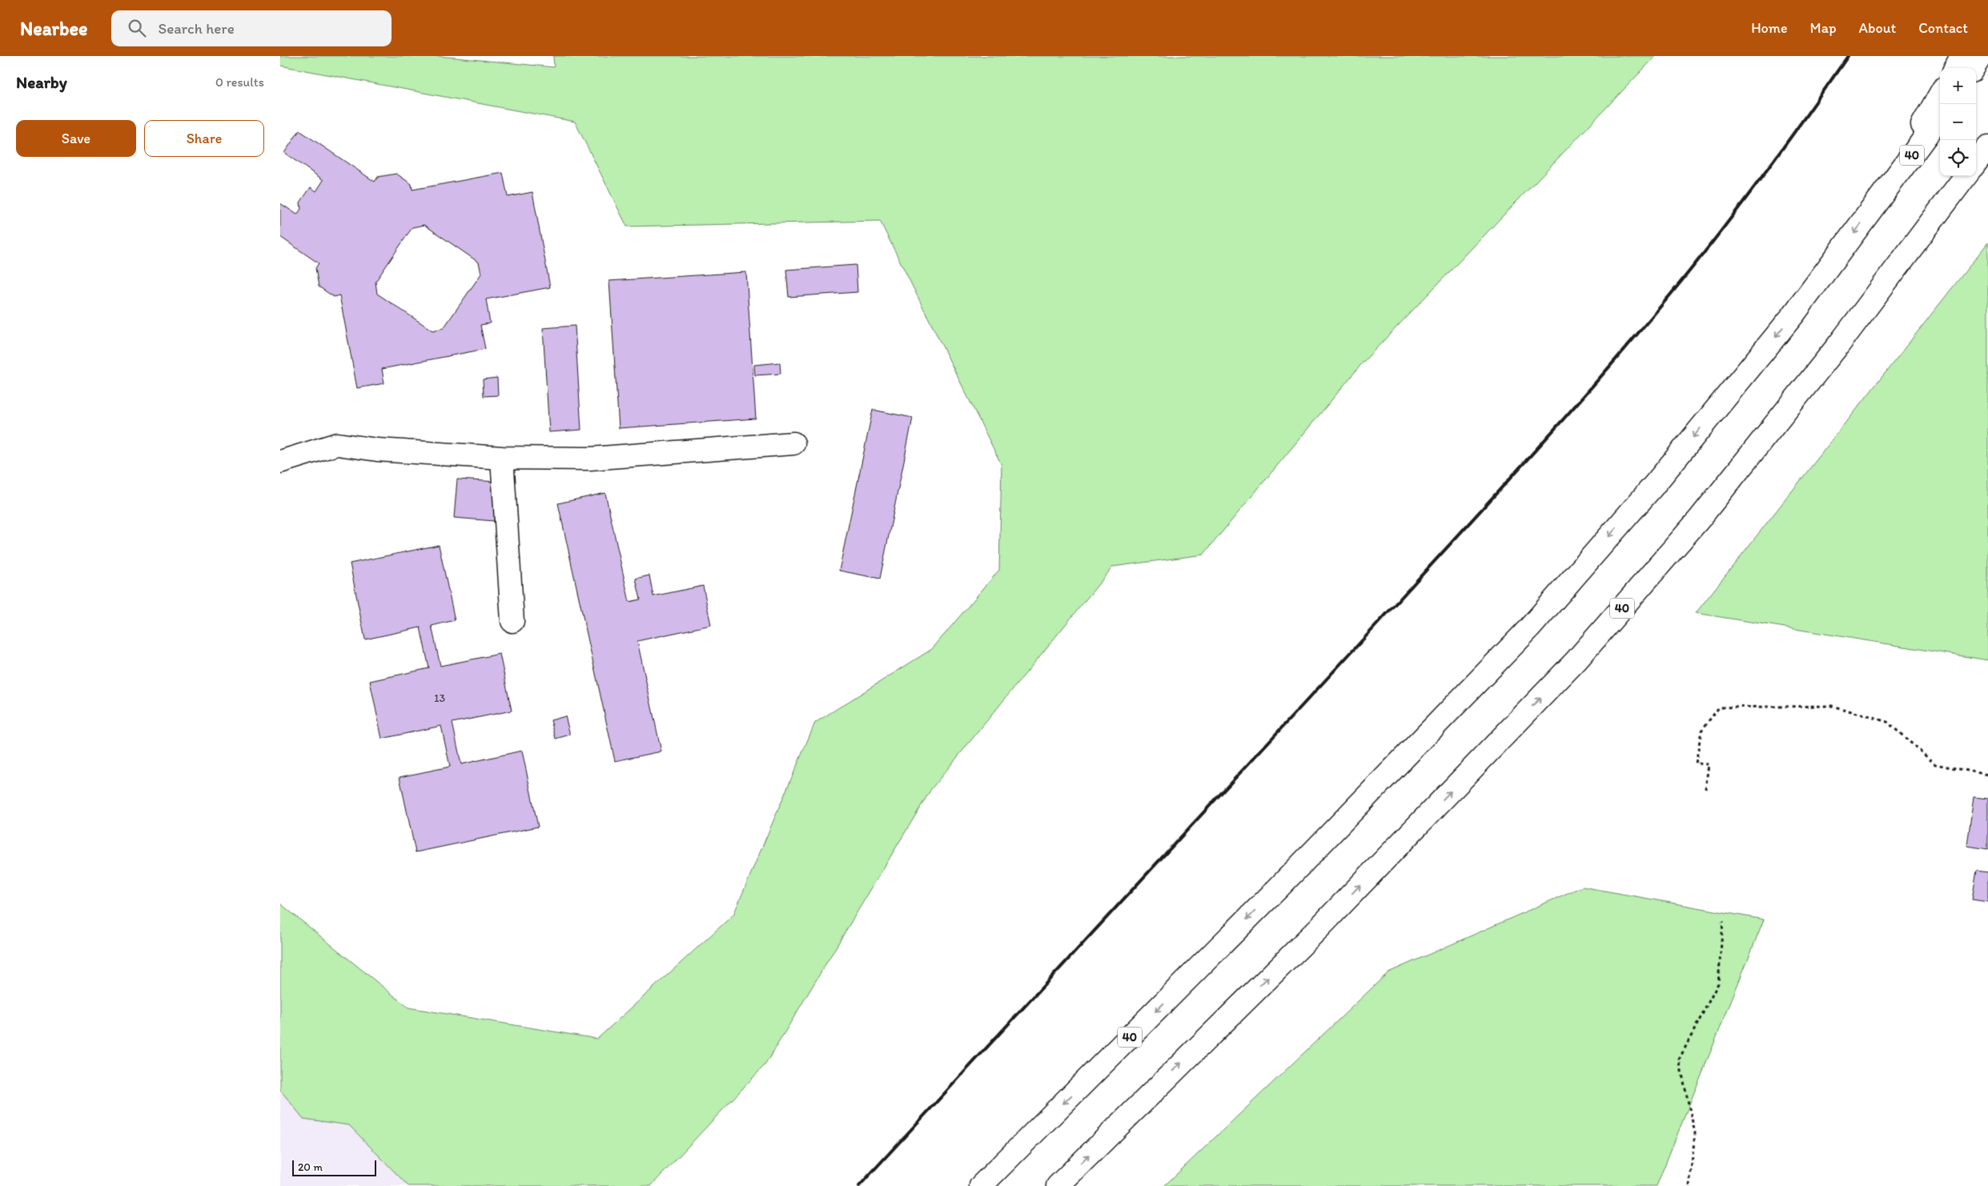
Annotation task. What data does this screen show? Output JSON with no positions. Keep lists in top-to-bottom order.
{
  "streets": {
    "main road": ["40"]
  },
  "house_numbers": ["13"],
  "scale_bar": "20 m",
  "page": {
    "header": "Nearbee",
    "search": "Search here",
    "nav": [
      "Home",
      "Map",
      "About",
      "Contact"
    ],
    "heading": ["Nearby", "0 results"],
    "map_buttons": ["+", "−"],
    "buttons": ["Save", "Share"],
    "scale": "20 m"
  }
}
